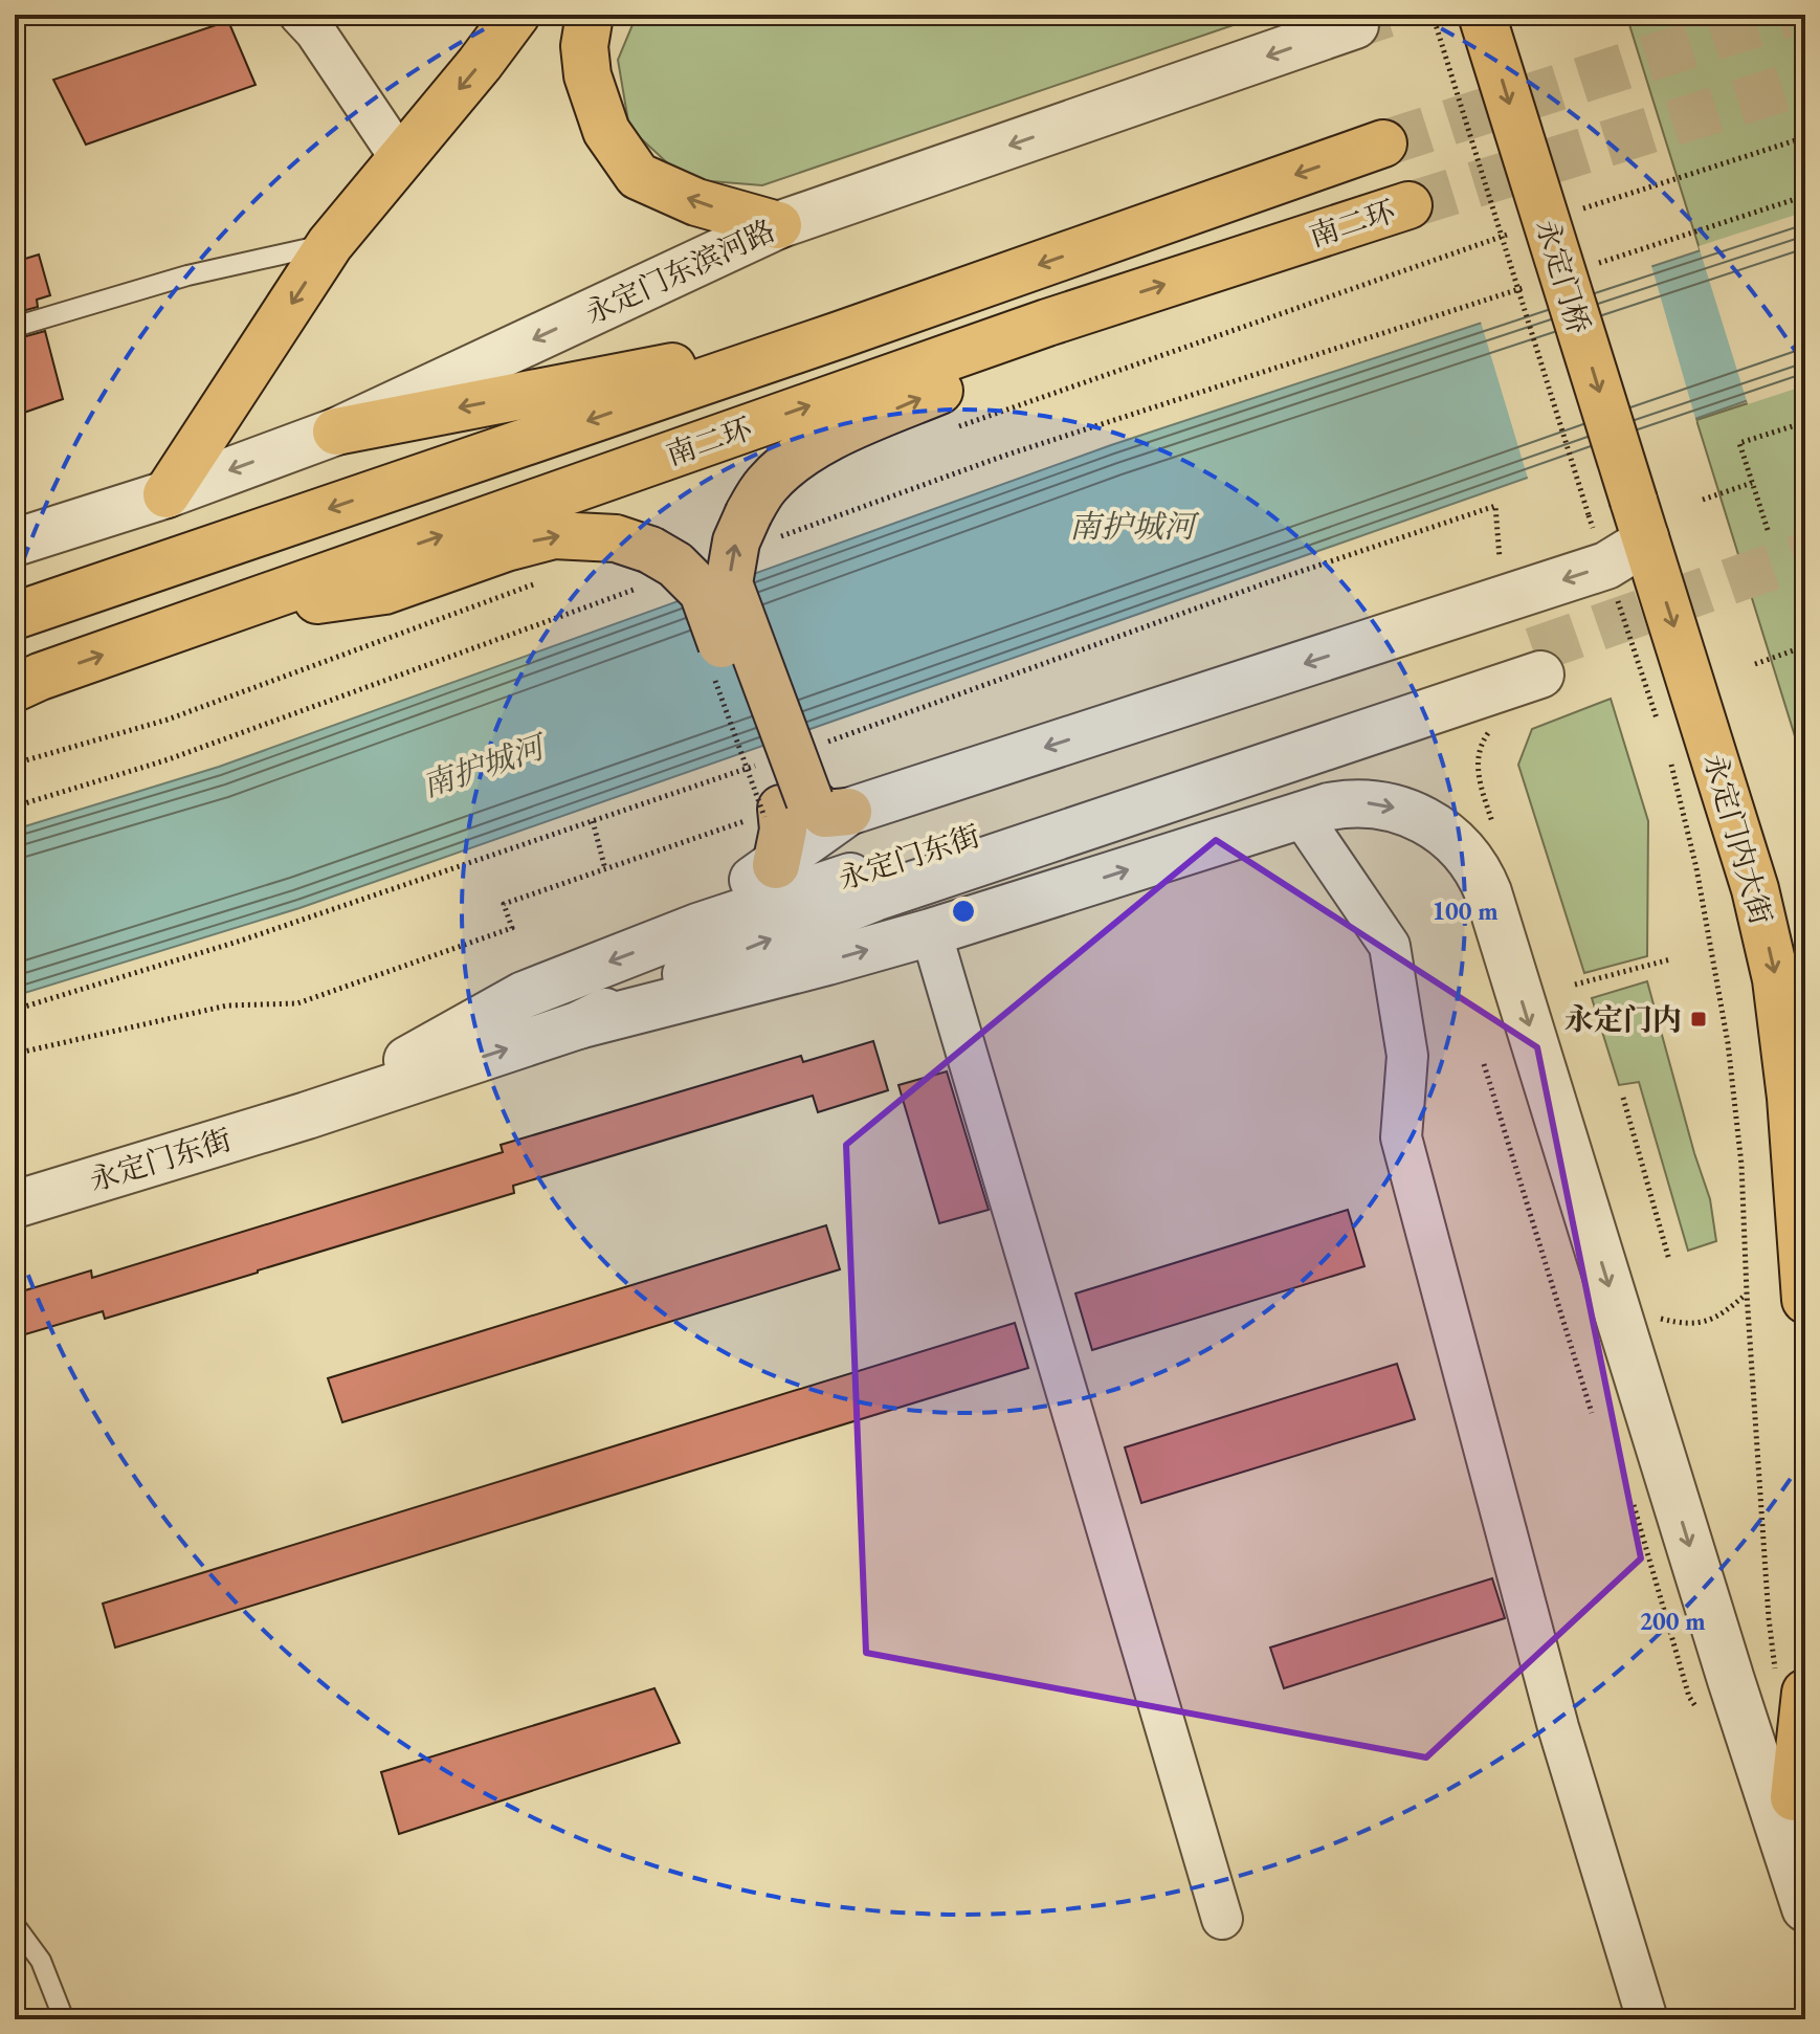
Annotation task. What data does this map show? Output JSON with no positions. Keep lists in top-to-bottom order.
{
  "streets": {
    "main road": ["南二环", "永定门桥", "永定门内大街"],
    "street": ["永定门东滨河路", "永定门东街"]
  },
  "crossings": [
    ["永定门桥", "永定门内大街"]
  ],
  "one_way": ["永定门东滨河路", "永定门内大街"],
  "water": ["南护城河"],
  "places": {
    "transit": ["永定门内"]
  },
  "rings": ["100 m", "200 m"]
}
